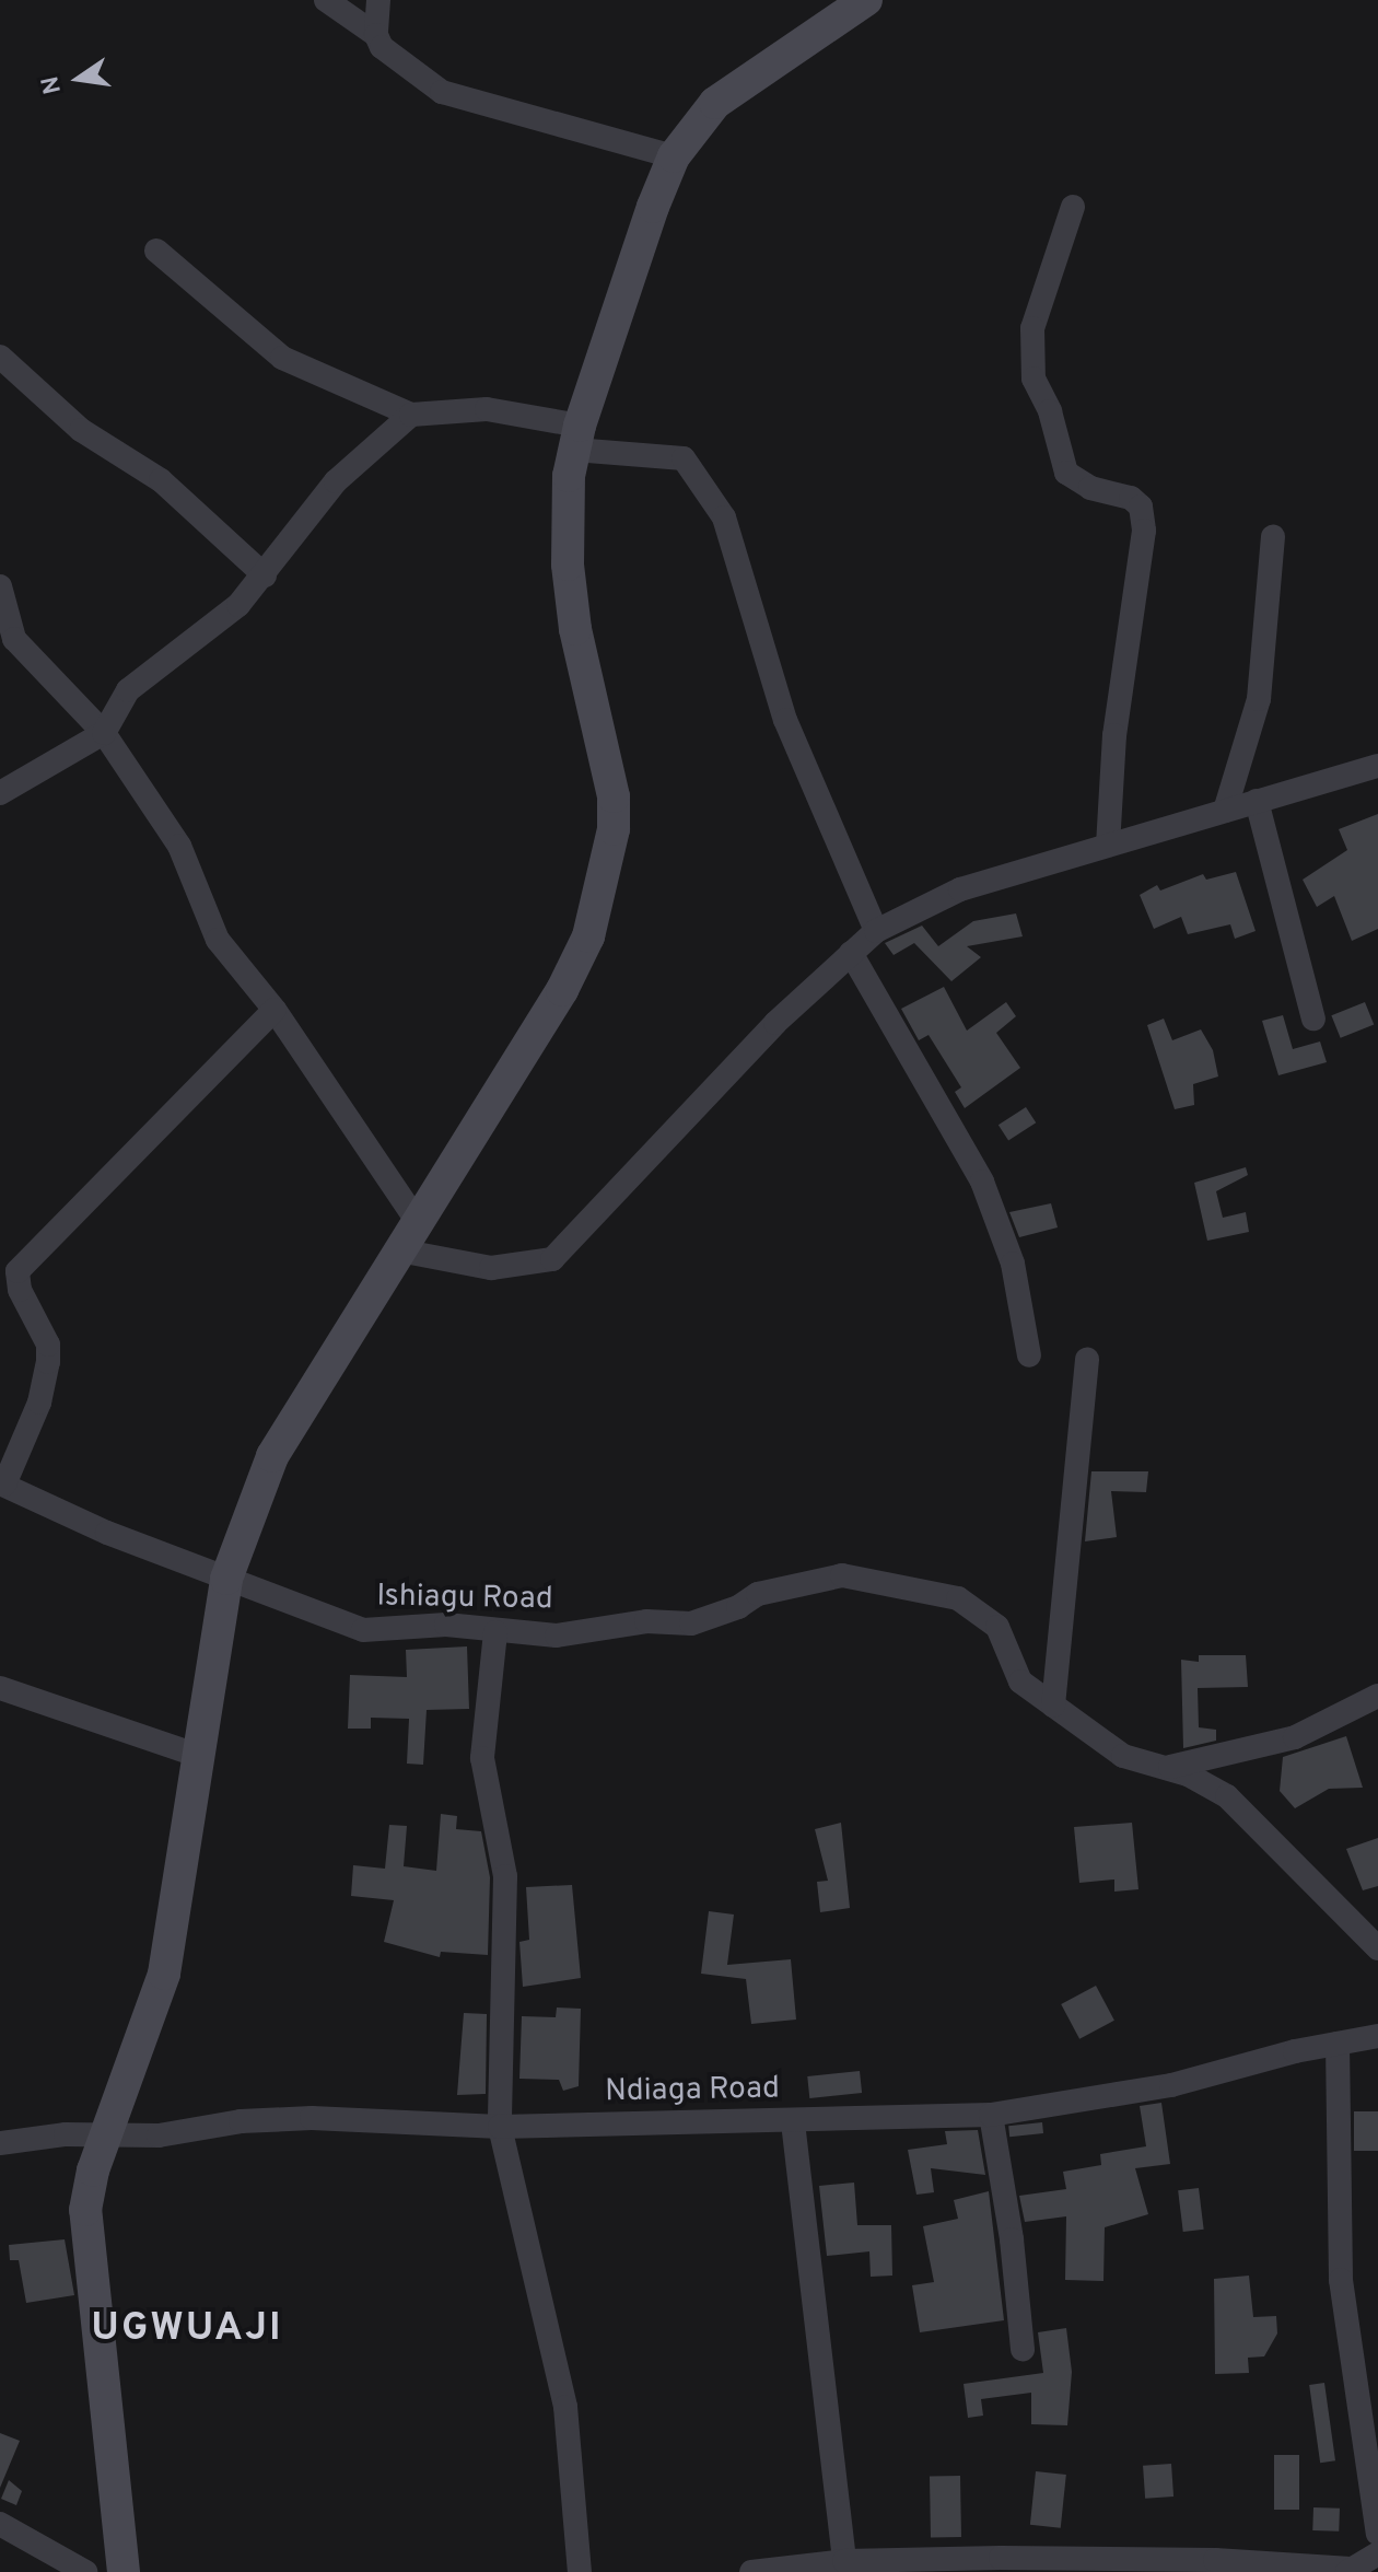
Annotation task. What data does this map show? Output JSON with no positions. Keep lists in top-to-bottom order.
{
  "streets": {
    "street": ["Ishiagu Road", "Ndiaga Road"]
  },
  "districts": ["UGWUAJI"],
  "north": "left"
}
